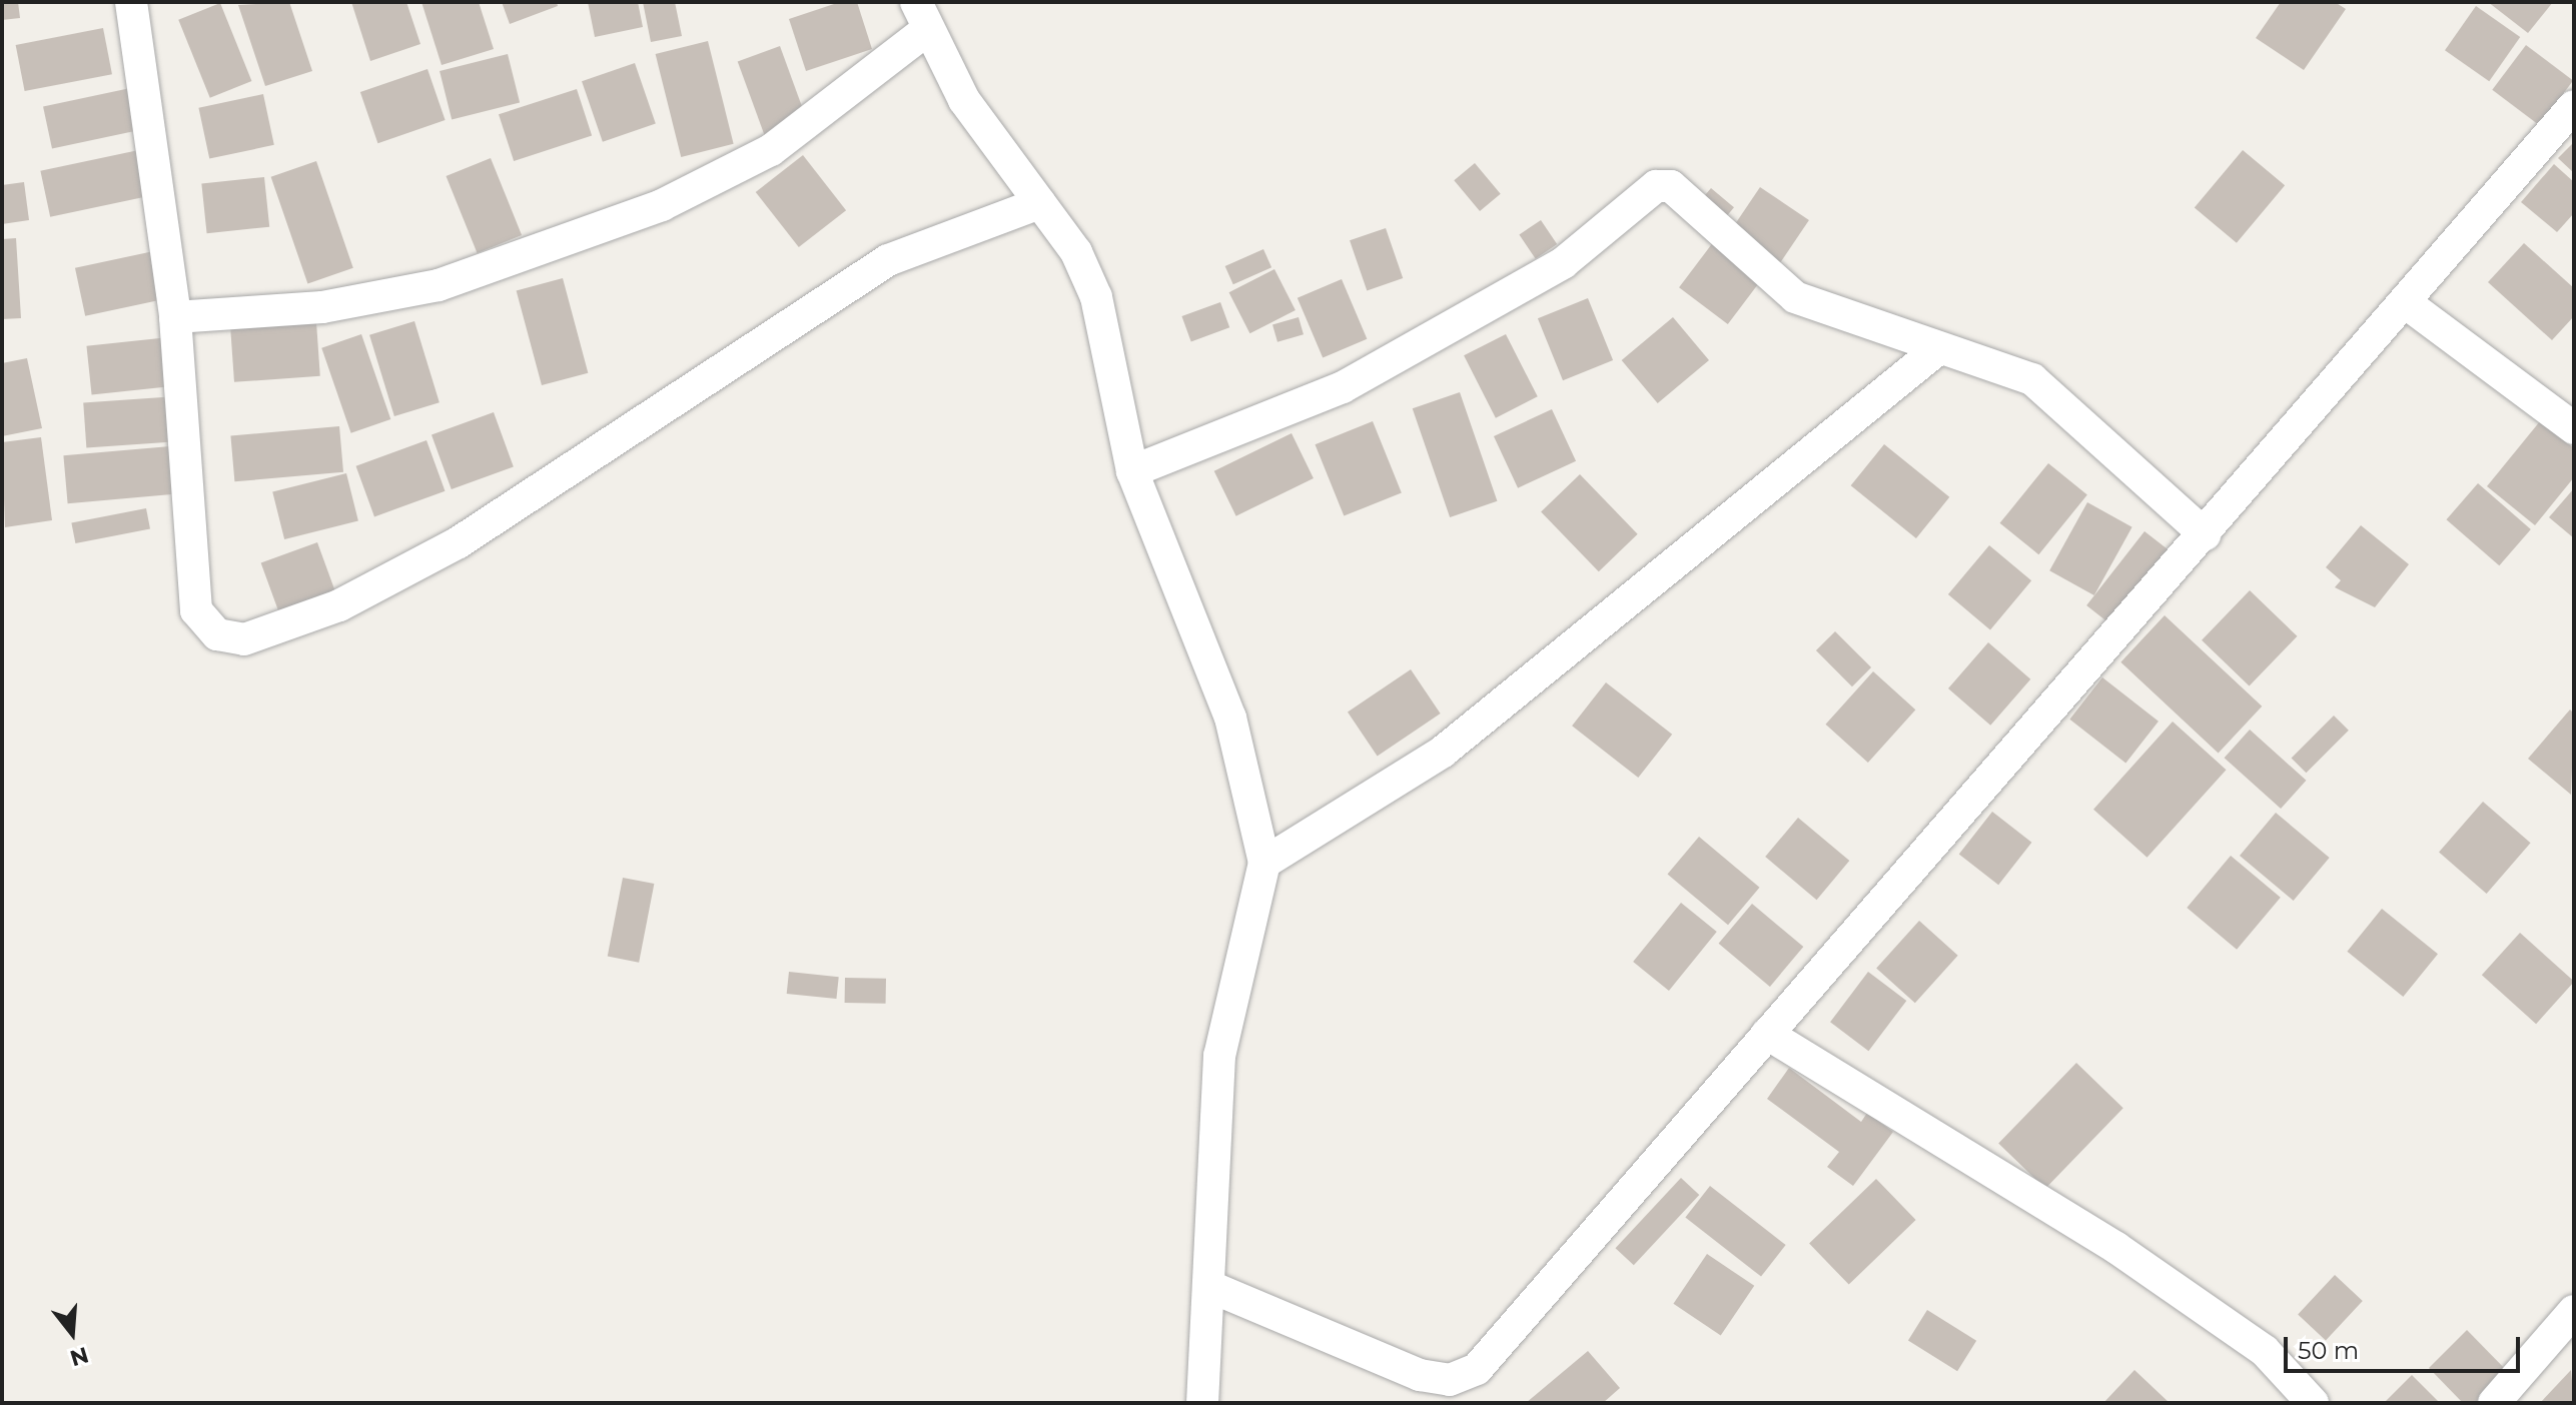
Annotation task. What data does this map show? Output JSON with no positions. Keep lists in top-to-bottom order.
{
  "scale_bar": "50 m",
  "north": "bottom"
}
